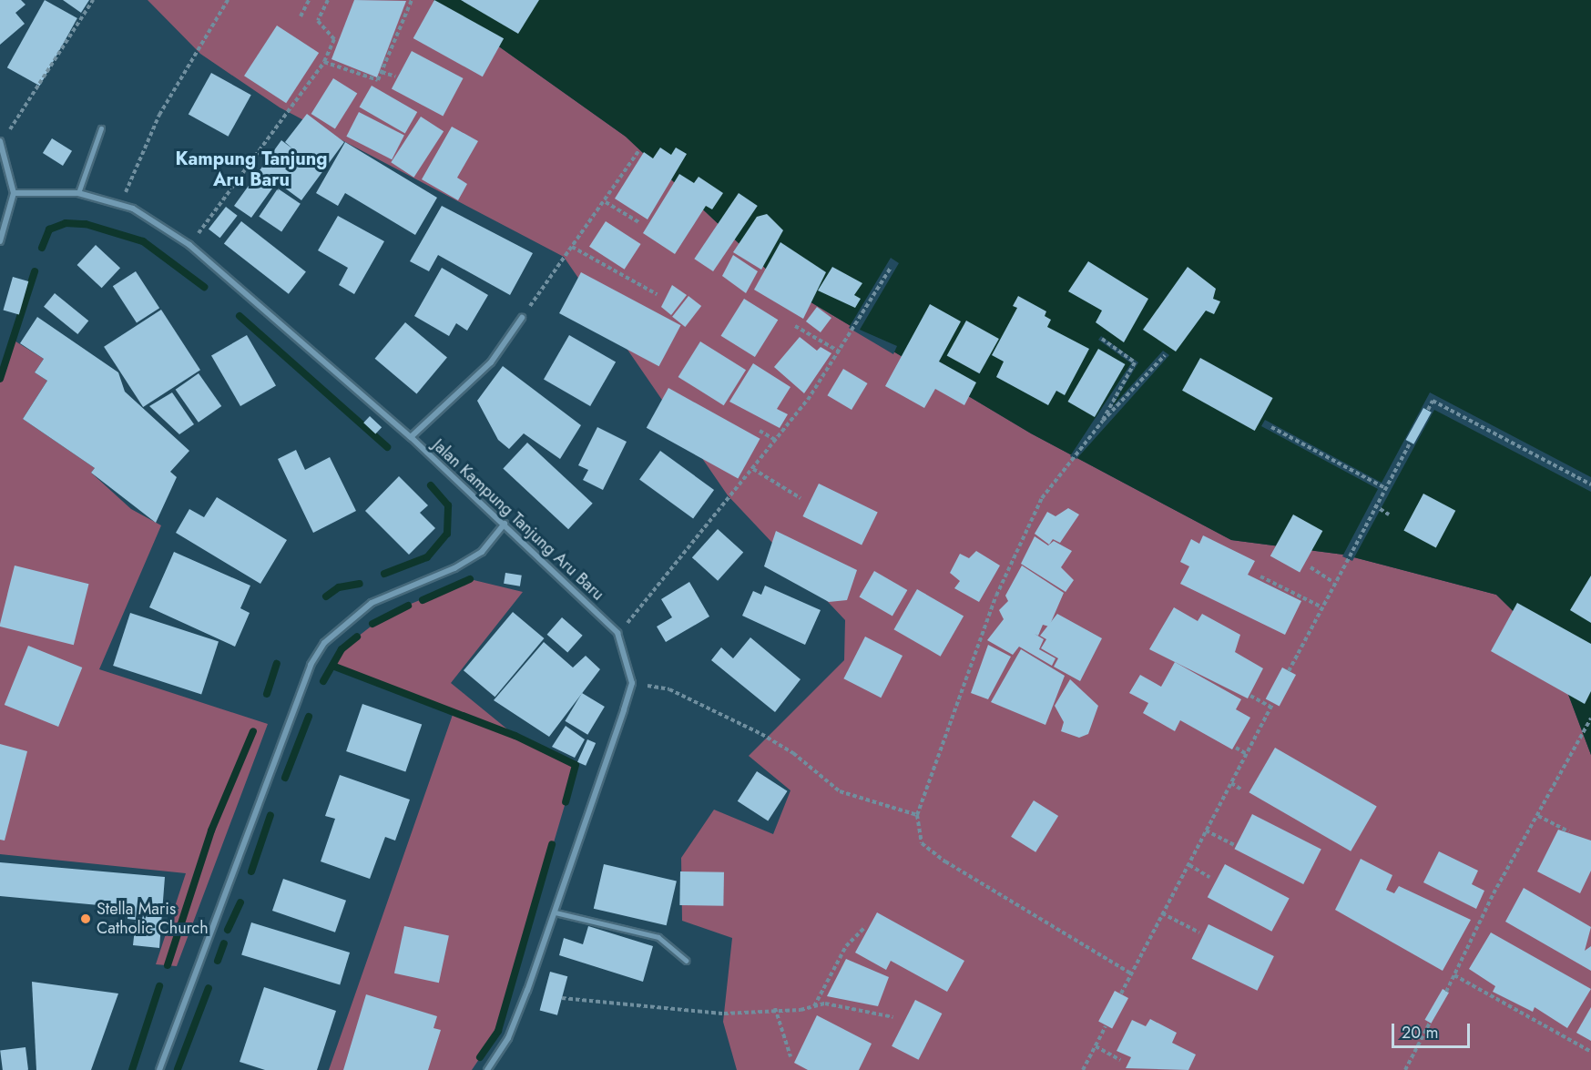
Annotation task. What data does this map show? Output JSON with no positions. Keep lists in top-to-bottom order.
{
  "streets": {
    "street": ["Jalan Kampung Tanjung Aru Baru"]
  },
  "districts": ["Kampung Tanjung Aru Baru"],
  "places": ["Stella Maris Catholic Church"],
  "scale_bar": "20 m"
}
